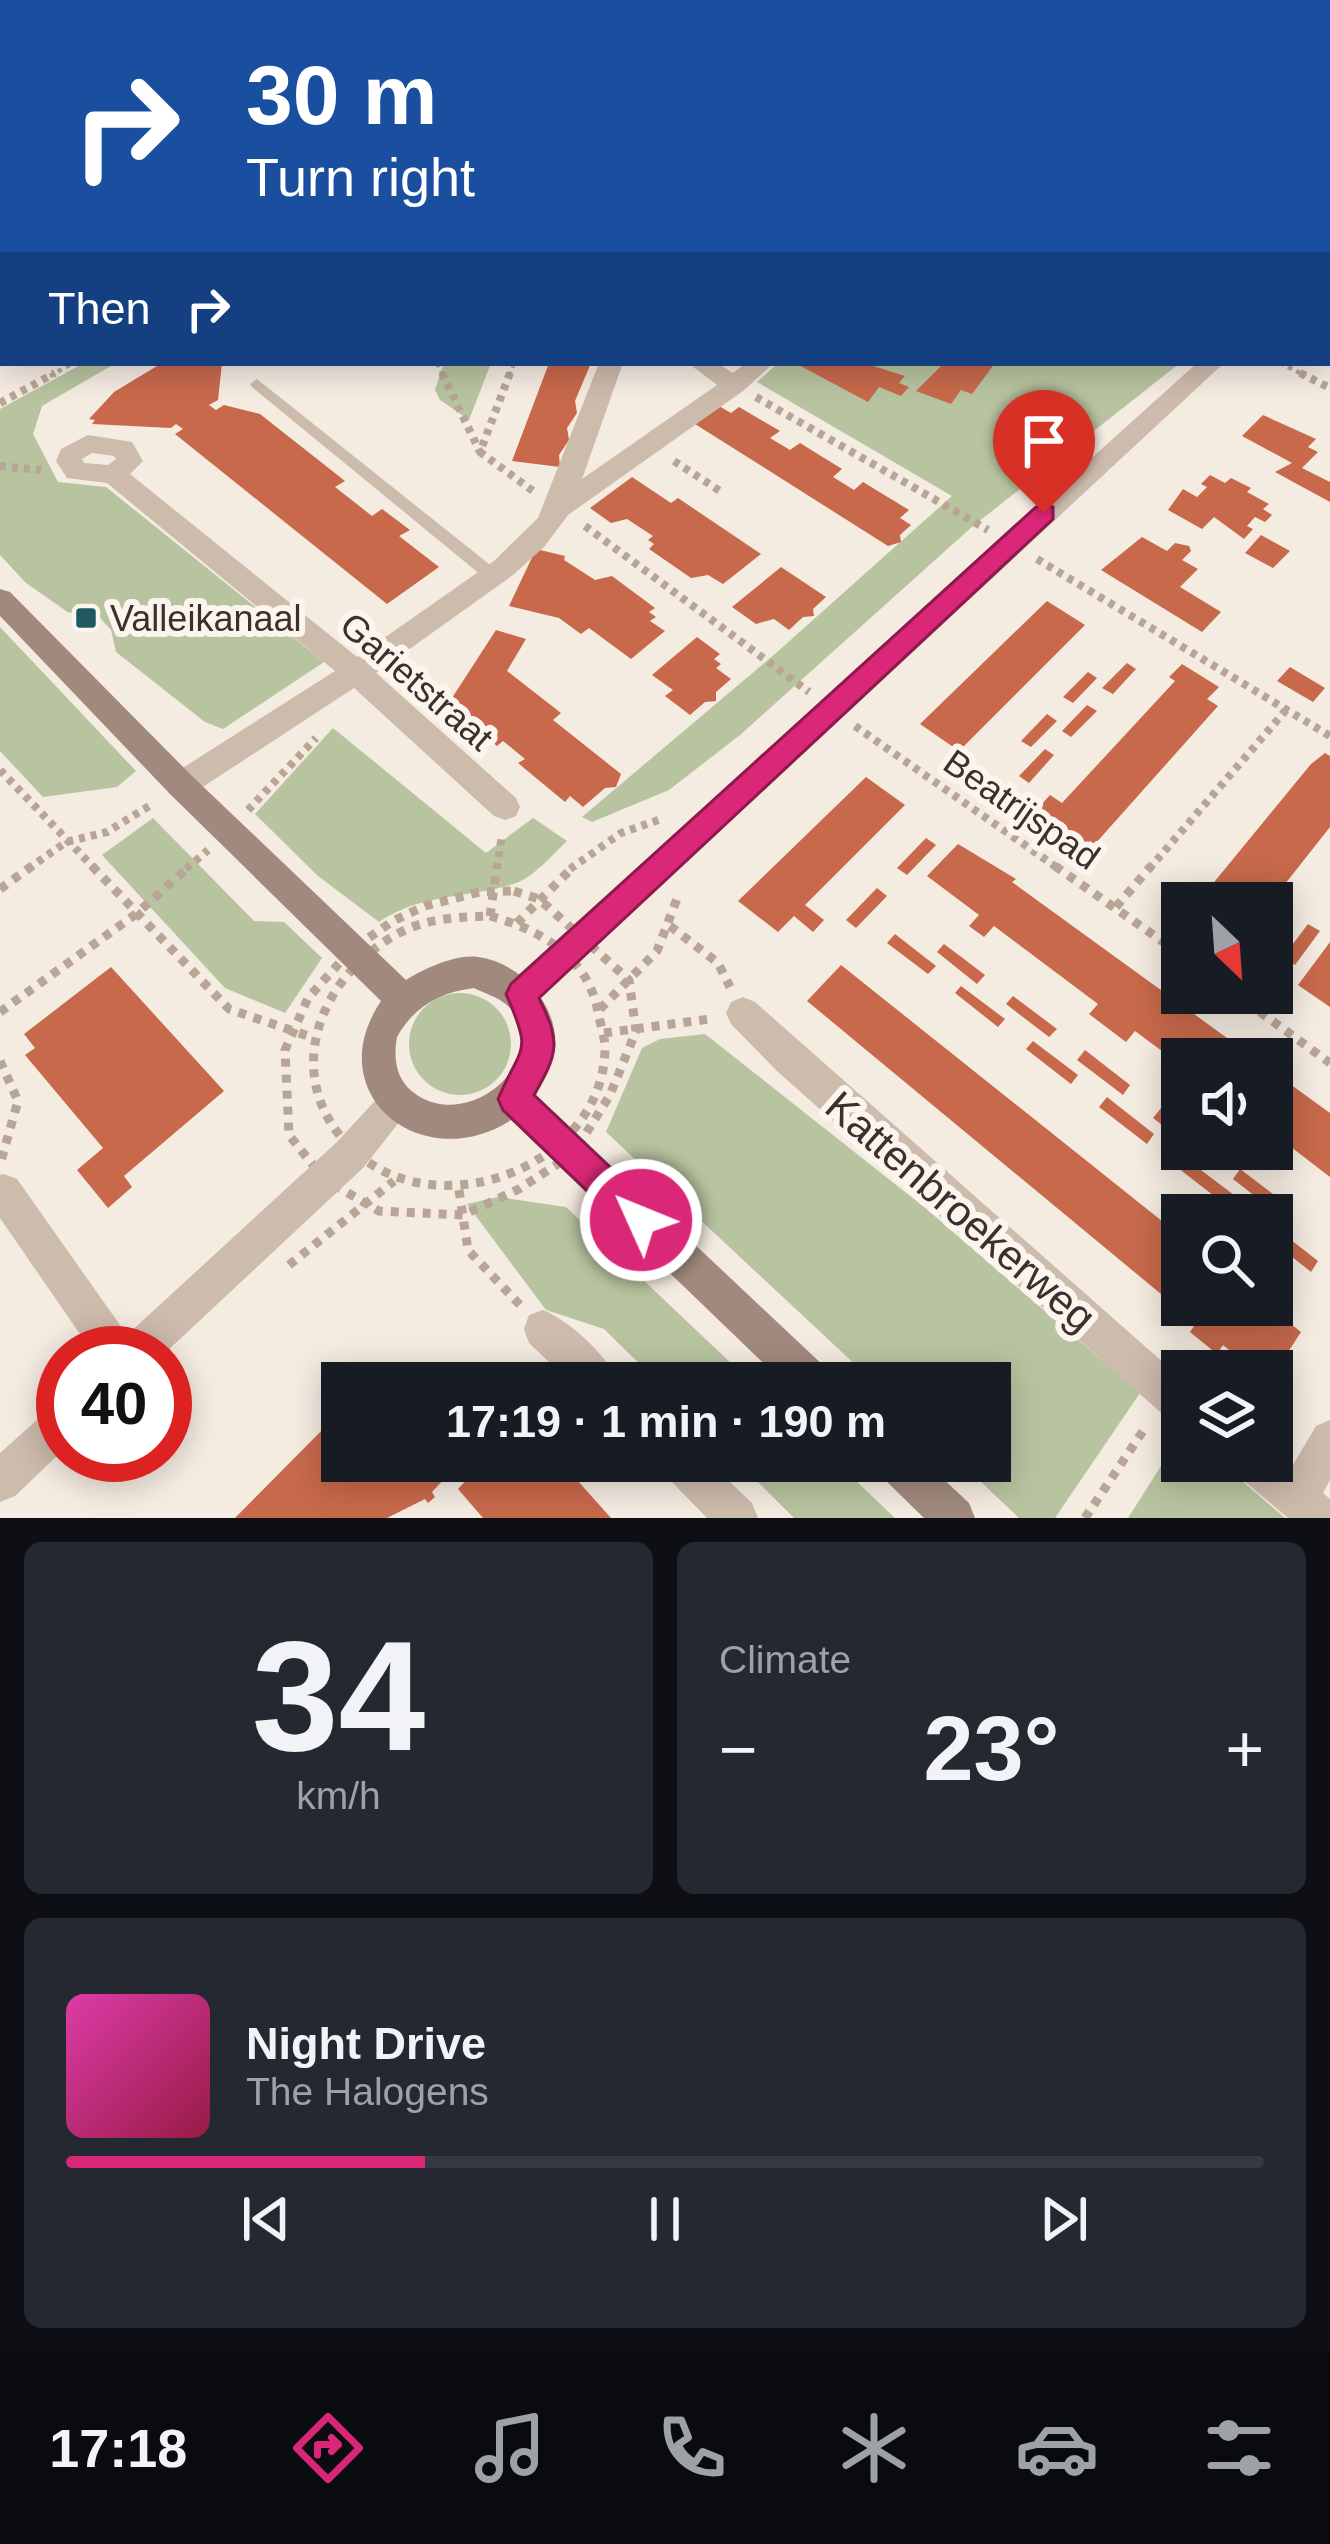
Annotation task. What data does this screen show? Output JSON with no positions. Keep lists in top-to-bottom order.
{
  "streets": {
    "street": ["Garietstraat", "Kattenbroekerweg"],
    "path": ["Beatrijspad"]
  },
  "places": {
    "transit": ["Valleikanaal"]
  },
  "north": "bottom right",
  "page": {
    "turn": ["30 m", "Turn right"],
    "then": "Then",
    "limit": "40",
    "trip": "17:19 · 1 min · 190 m",
    "tile": [
      ["34", "km/h"],
      "Climate"
    ],
    "heat": ["−", "23°", "+"],
    "song": ["Night Drive", "The Halogens"],
    "tabs": "17:18"
  }
}
